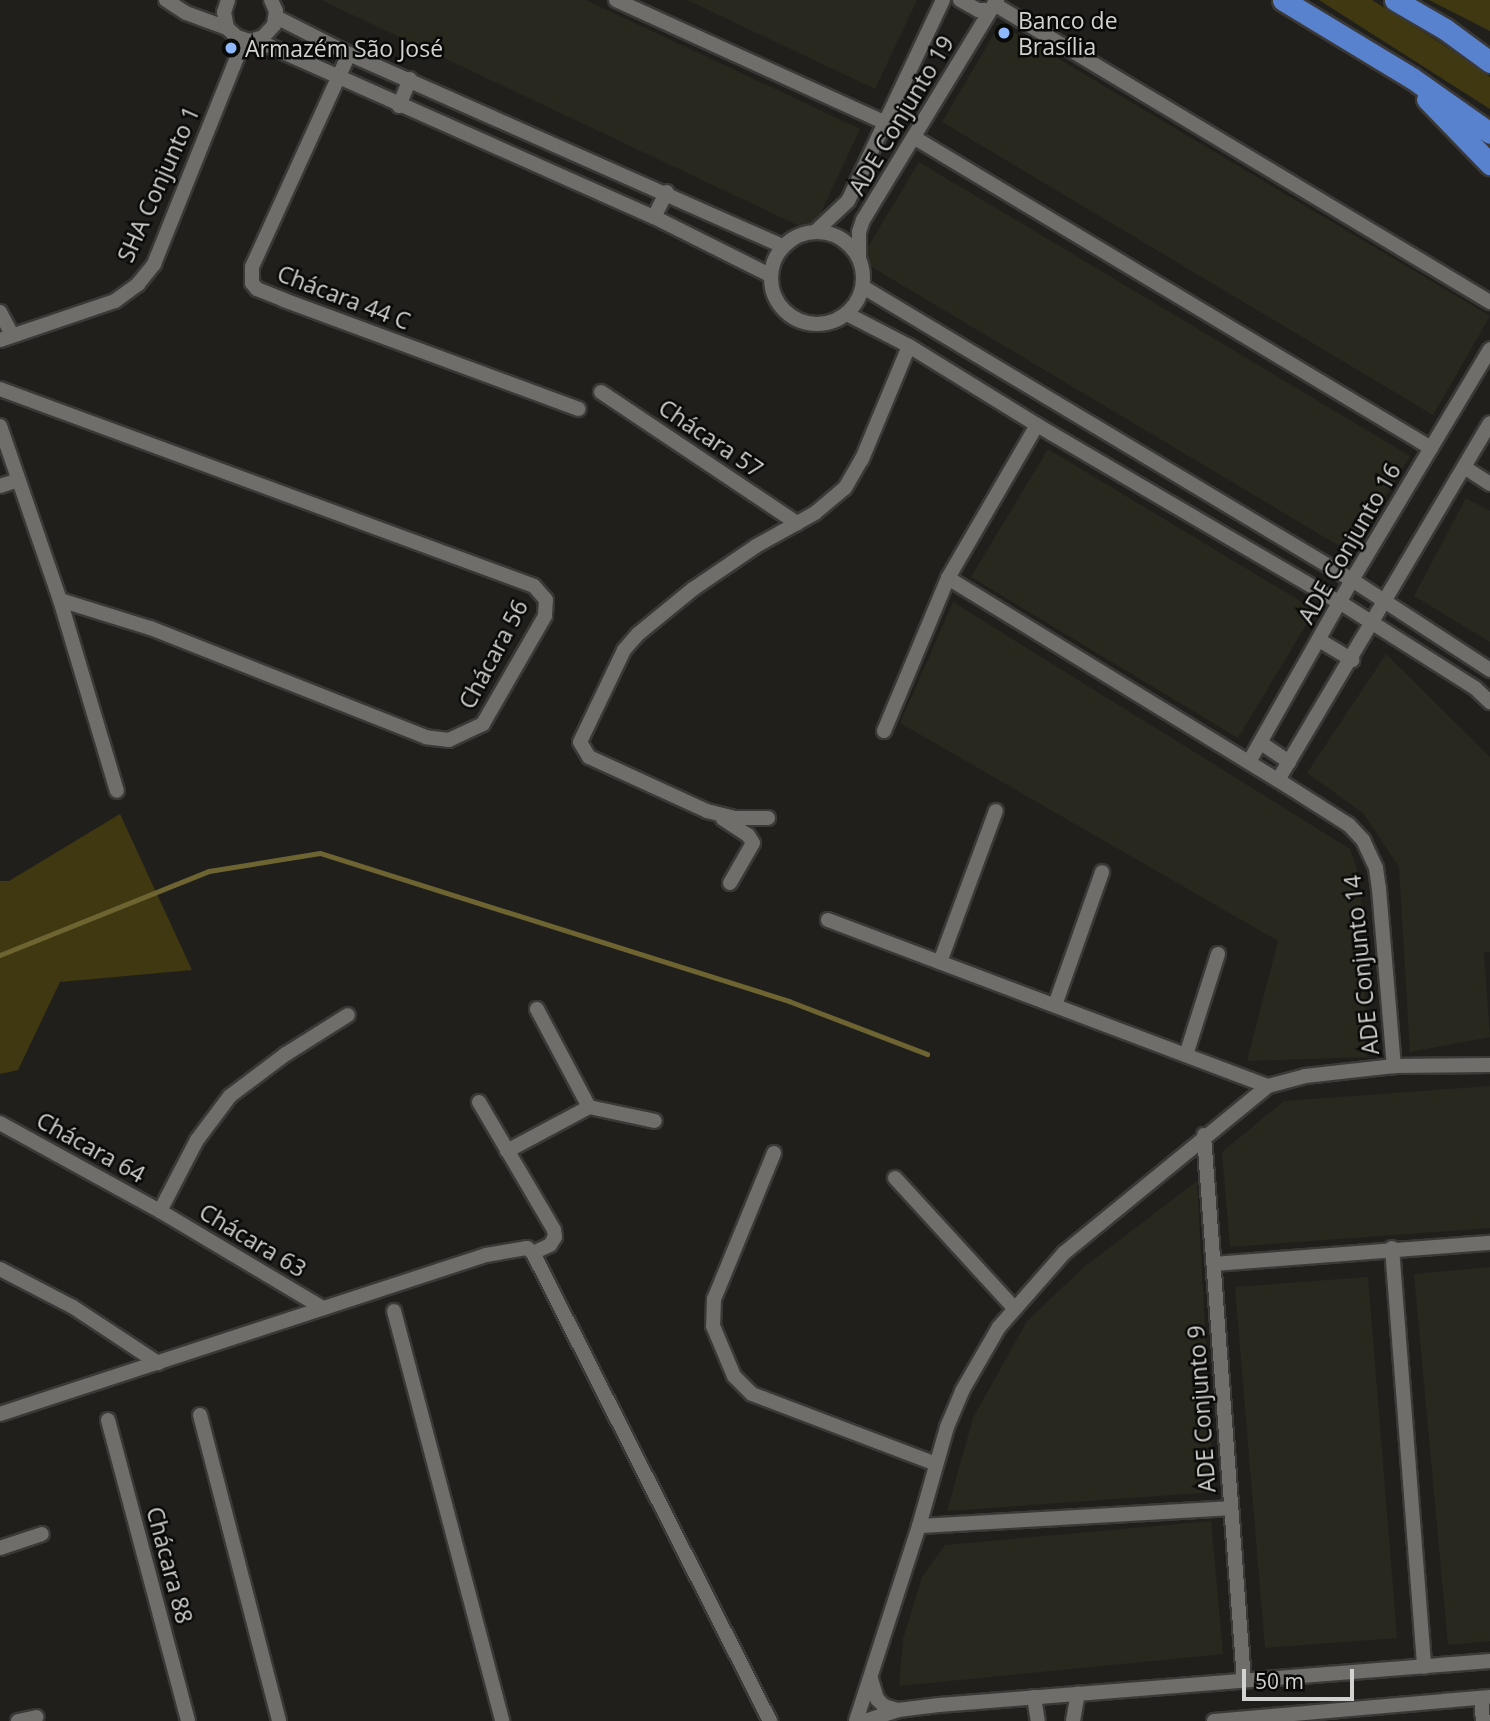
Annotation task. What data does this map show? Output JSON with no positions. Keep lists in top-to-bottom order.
{
  "streets": {
    "street": [
      "ADE Conjunto 19",
      "SHA Conjunto 1",
      "Chácara 44 C",
      "Chácara 57",
      "ADE Conjunto 16",
      "Chácara 56",
      "ADE Conjunto 14",
      "Chácara 64",
      "Chácara 63",
      "ADE Conjunto 9",
      "Chácara 88"
    ]
  },
  "crossings": [
    ["ADE Conjunto 16", "ADE Conjunto 14"],
    ["Chácara 64", "Chácara 63"]
  ],
  "places": ["Banco de Brasília", "Armazém São José"],
  "scale_bar": "50 m"
}
